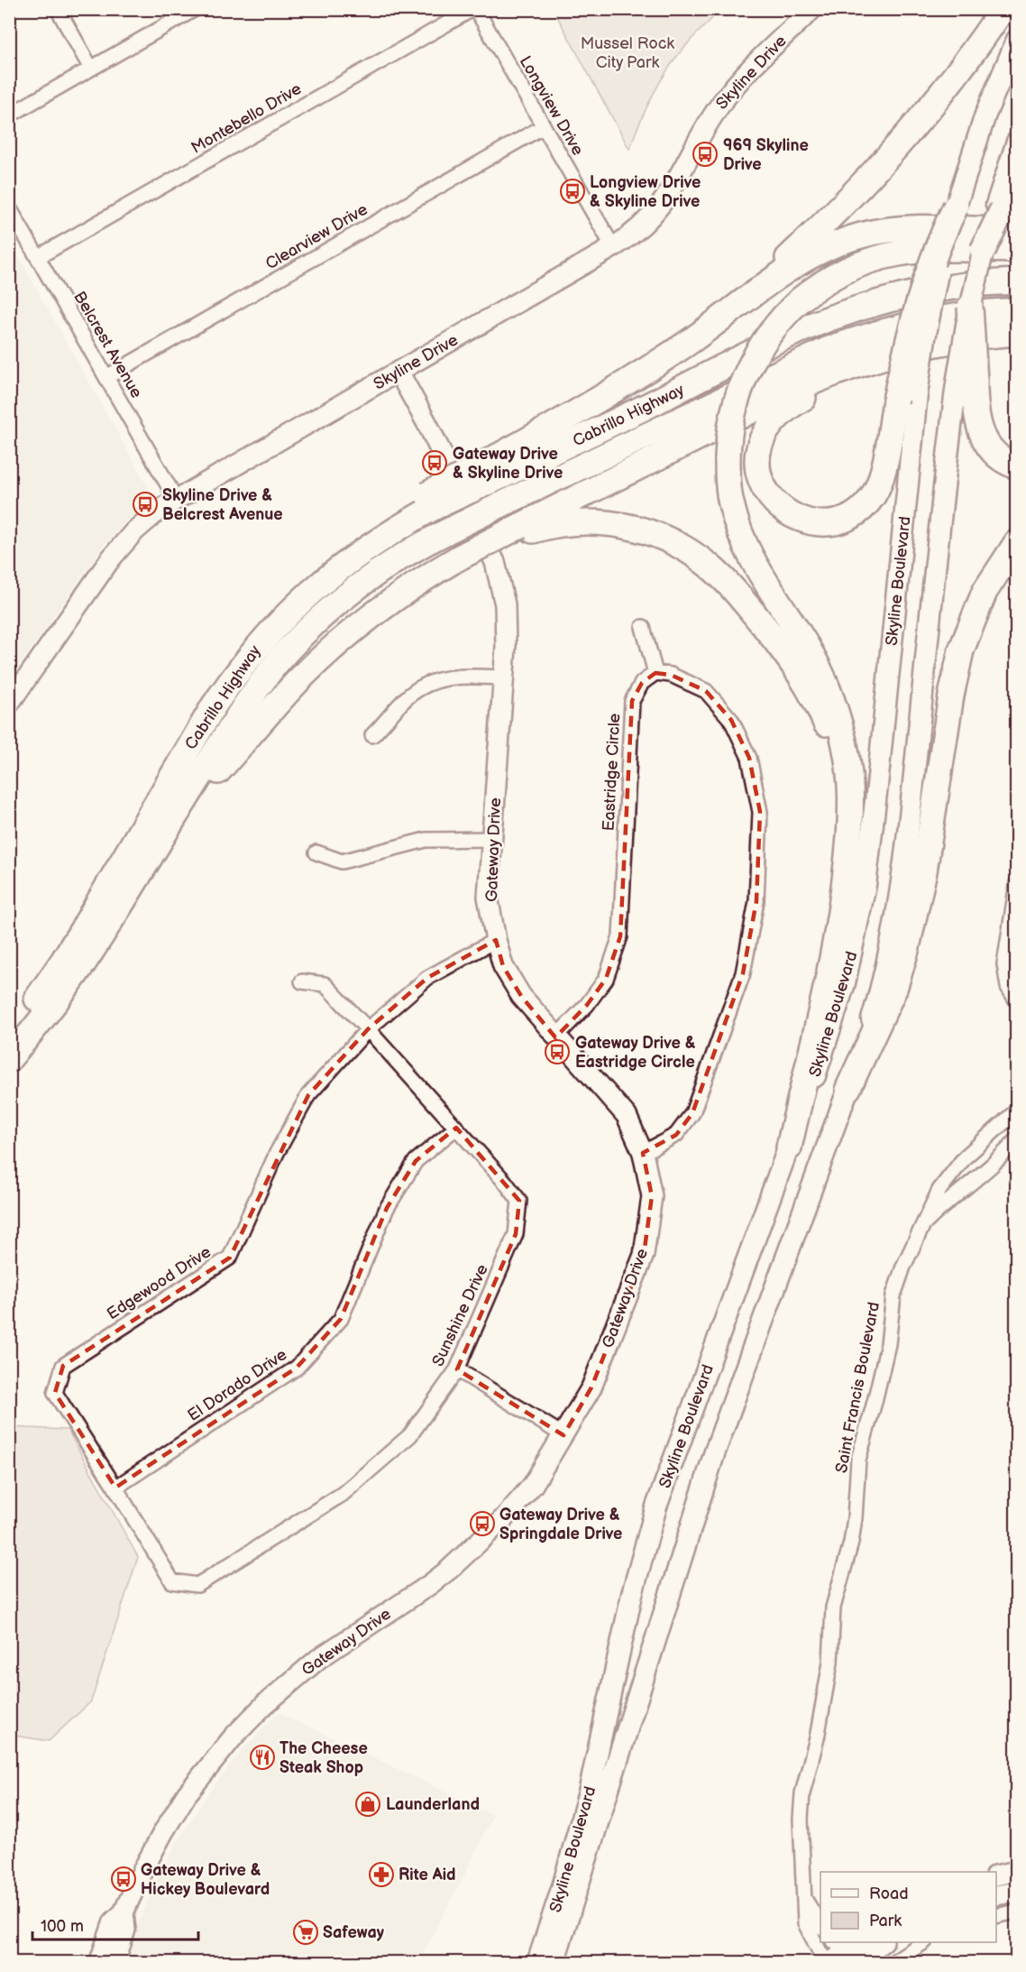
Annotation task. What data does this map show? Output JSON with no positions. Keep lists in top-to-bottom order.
{
  "streets": {
    "highway": ["Cabrillo Highway"],
    "main road": ["Skyline Boulevard"],
    "street": [
      "Skyline Drive",
      "Longview Drive",
      "Montebello Drive",
      "Clearview Drive",
      "Belcrest Avenue",
      "Eastridge Circle",
      "Gateway Drive",
      "Edgewood Drive",
      "Sunshine Drive",
      "El Dorado Drive",
      "Saint Francis Boulevard"
    ]
  },
  "crossings": [
    ["Skyline Drive", "Longview Drive"],
    ["Skyline Drive", "Belcrest Avenue"],
    ["Skyline Drive", "Gateway Drive"],
    ["Longview Drive", "Clearview Drive"],
    ["Montebello Drive", "Belcrest Avenue"],
    ["Clearview Drive", "Belcrest Avenue"],
    ["Eastridge Circle", "Gateway Drive"],
    ["Gateway Drive", "Edgewood Drive"],
    ["Edgewood Drive", "Sunshine Drive"],
    ["Edgewood Drive", "El Dorado Drive"],
    ["Sunshine Drive", "El Dorado Drive"]
  ],
  "parks": ["Mussel Rock City Park"],
  "places": {
    "bus stop": [
      "969 Skyline Drive",
      "Longview Drive & Skyline Drive",
      "Gateway Drive & Skyline Drive",
      "Skyline Drive & Belcrest Avenue",
      "Gateway Drive & Eastridge Circle",
      "Gateway Drive & Springdale Drive",
      "Gateway Drive & Hickey Boulevard"
    ],
    "restaurant": ["The Cheese Steak Shop"],
    "shop": ["Launderland"],
    "pharmacy": ["Rite Aid"],
    "supermarket": ["Safeway"]
  },
  "legend": ["Road", "Park"],
  "scale_bar": "100 m"
}
